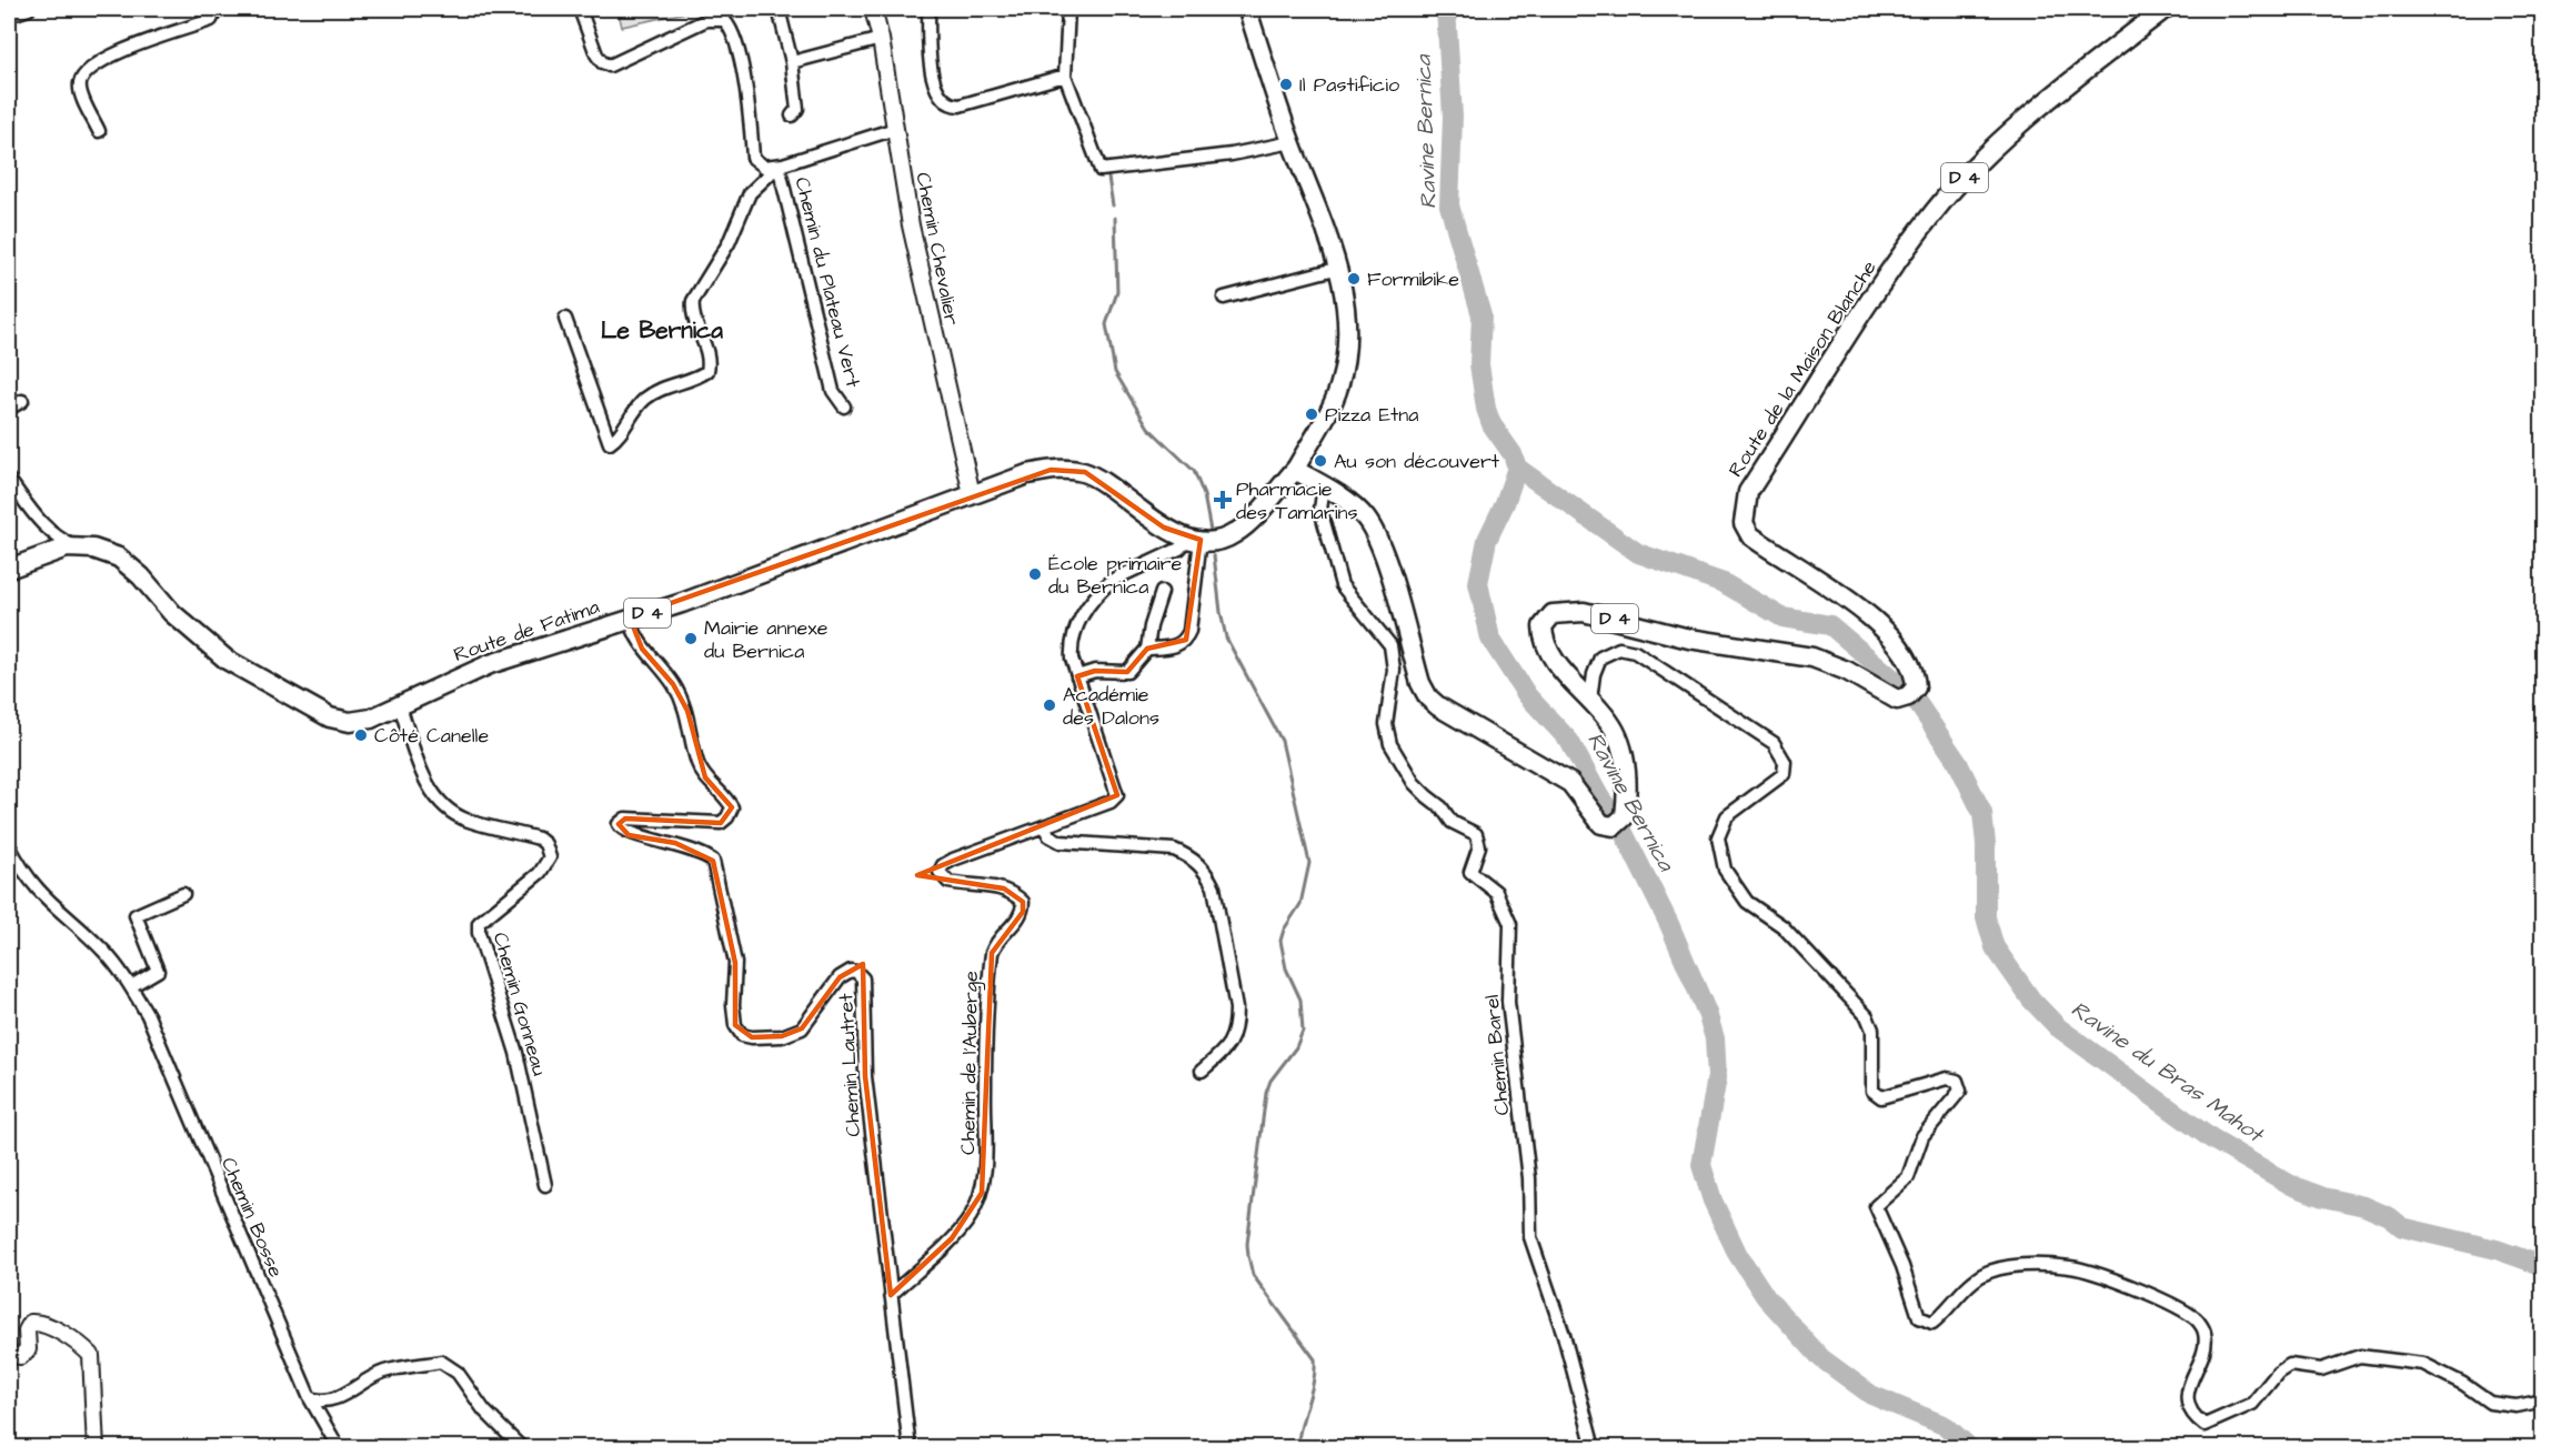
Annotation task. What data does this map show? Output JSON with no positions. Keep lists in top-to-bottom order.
{
  "streets": {
    "main road": ["D 4", "Route de la Maison Blanche", "Route de Fatima"],
    "street": [
      "Chemin Chevalier",
      "Chemin du Plateau Vert",
      "Chemin Gonneau",
      "Chemin Barel",
      "Chemin de l'Auberge",
      "Chemin Lautret",
      "Chemin Bosse"
    ]
  },
  "crossings": [
    ["Chemin Chevalier", "Chemin du Plateau Vert"],
    ["Chemin Chevalier", "Route de Fatima"],
    ["Route de la Maison Blanche", "Chemin Barel"],
    ["Route de Fatima", "Chemin Gonneau"],
    ["Route de Fatima", "Chemin de l'Auberge"],
    ["Route de Fatima", "Chemin Lautret"],
    ["Chemin de l'Auberge", "Chemin Lautret"]
  ],
  "districts": ["Le Bernica"],
  "water": ["Ravine Bernica", "Ravine du Bras Mahot"],
  "places": {
    "other": [
      "Il Pastificio",
      "Formibike",
      "Pizza Etna",
      "Au son découvert",
      "École primaire du Bernica",
      "Mairie annexe du Bernica",
      "Académie des Dalons",
      "Côté Canelle"
    ],
    "health": ["Pharmacie des Tamarins"]
  }
}
